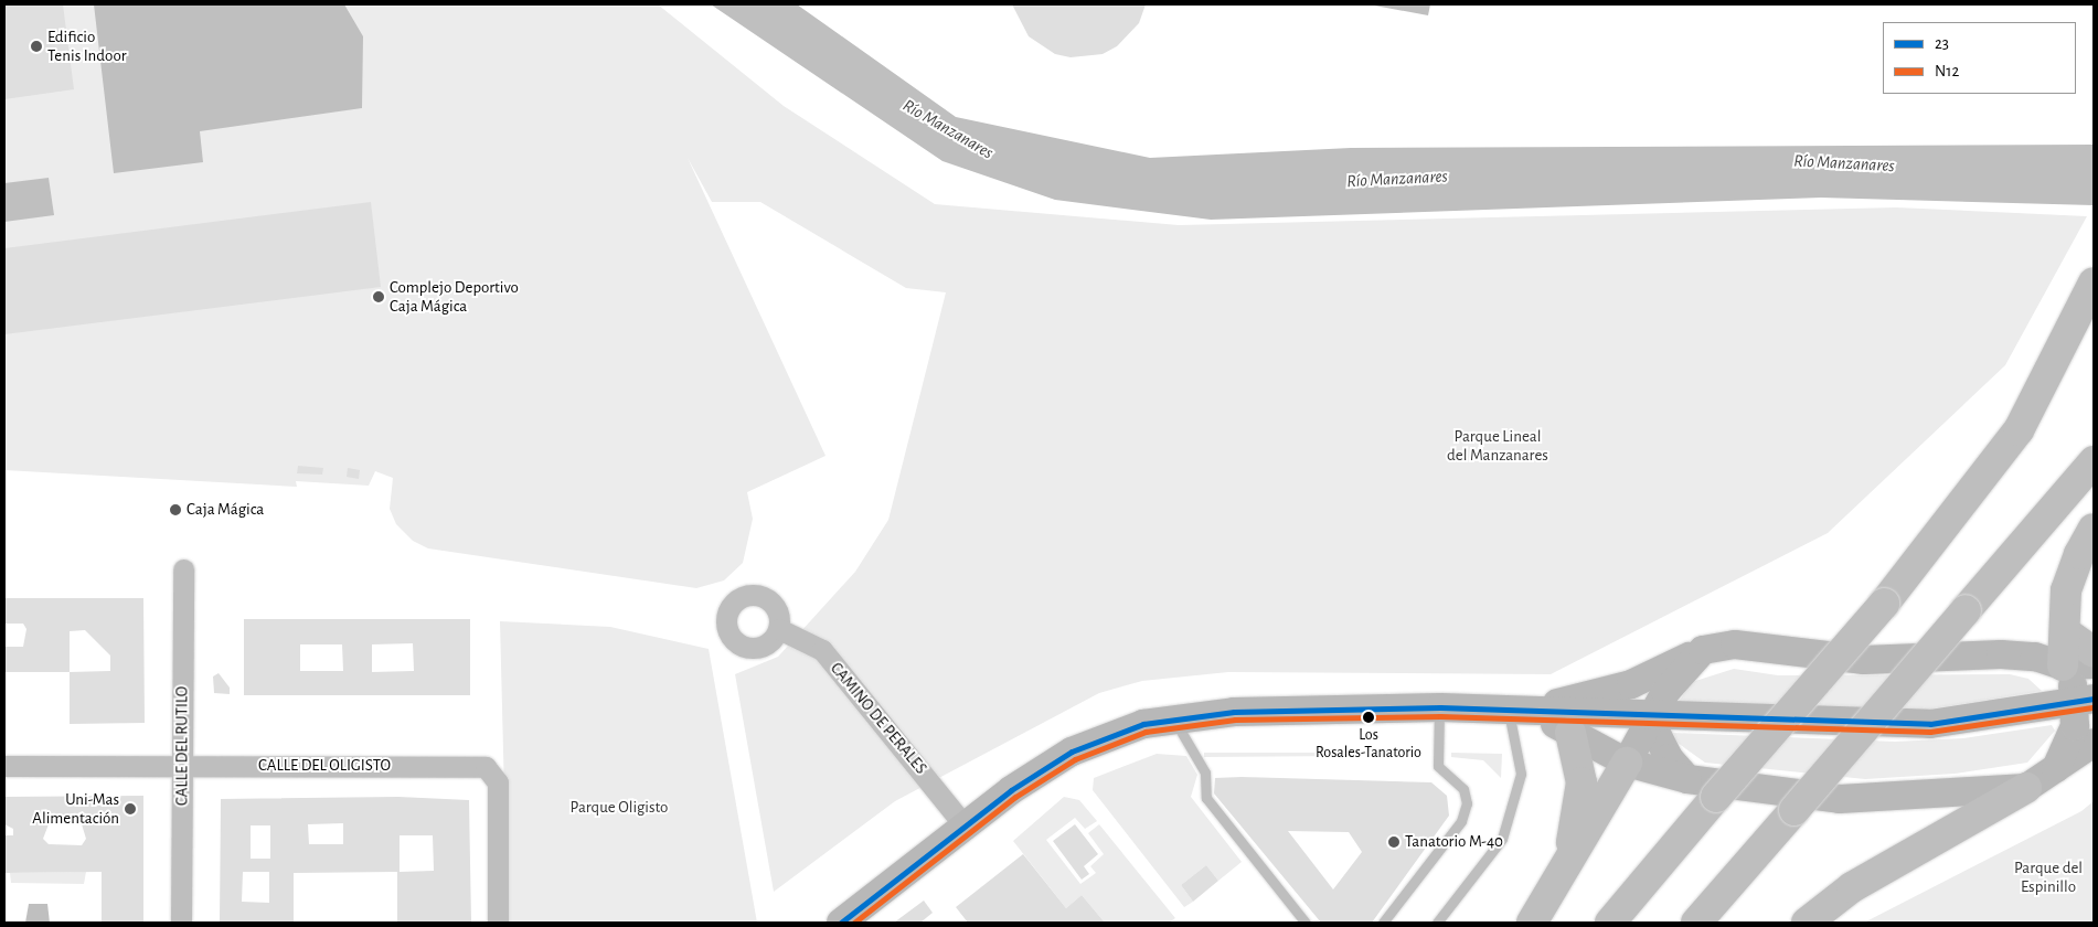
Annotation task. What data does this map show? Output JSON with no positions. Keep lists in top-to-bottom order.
{
  "streets": {
    "street": ["CAMINO DE PERALES", "CALLE DEL RUTILO", "CALLE DEL OLIGISTO"]
  },
  "crossings": [
    ["CALLE DEL RUTILO", "CALLE DEL OLIGISTO"]
  ],
  "water": ["Río Manzanares"],
  "parks": ["Parque Lineal del Manzanares", "Parque Oligisto", "Parque del Espinillo"],
  "places": [
    "Edificio Tenis Indoor",
    "Complejo Deportivo Caja Mágica",
    "Caja Mágica",
    "Los Rosales-Tanatorio",
    "Uni-Mas Alimentación",
    "Tanatorio M-40"
  ],
  "lines": ["transit line 23", "transit line N12"],
  "legend": ["23", "N12"]
}
